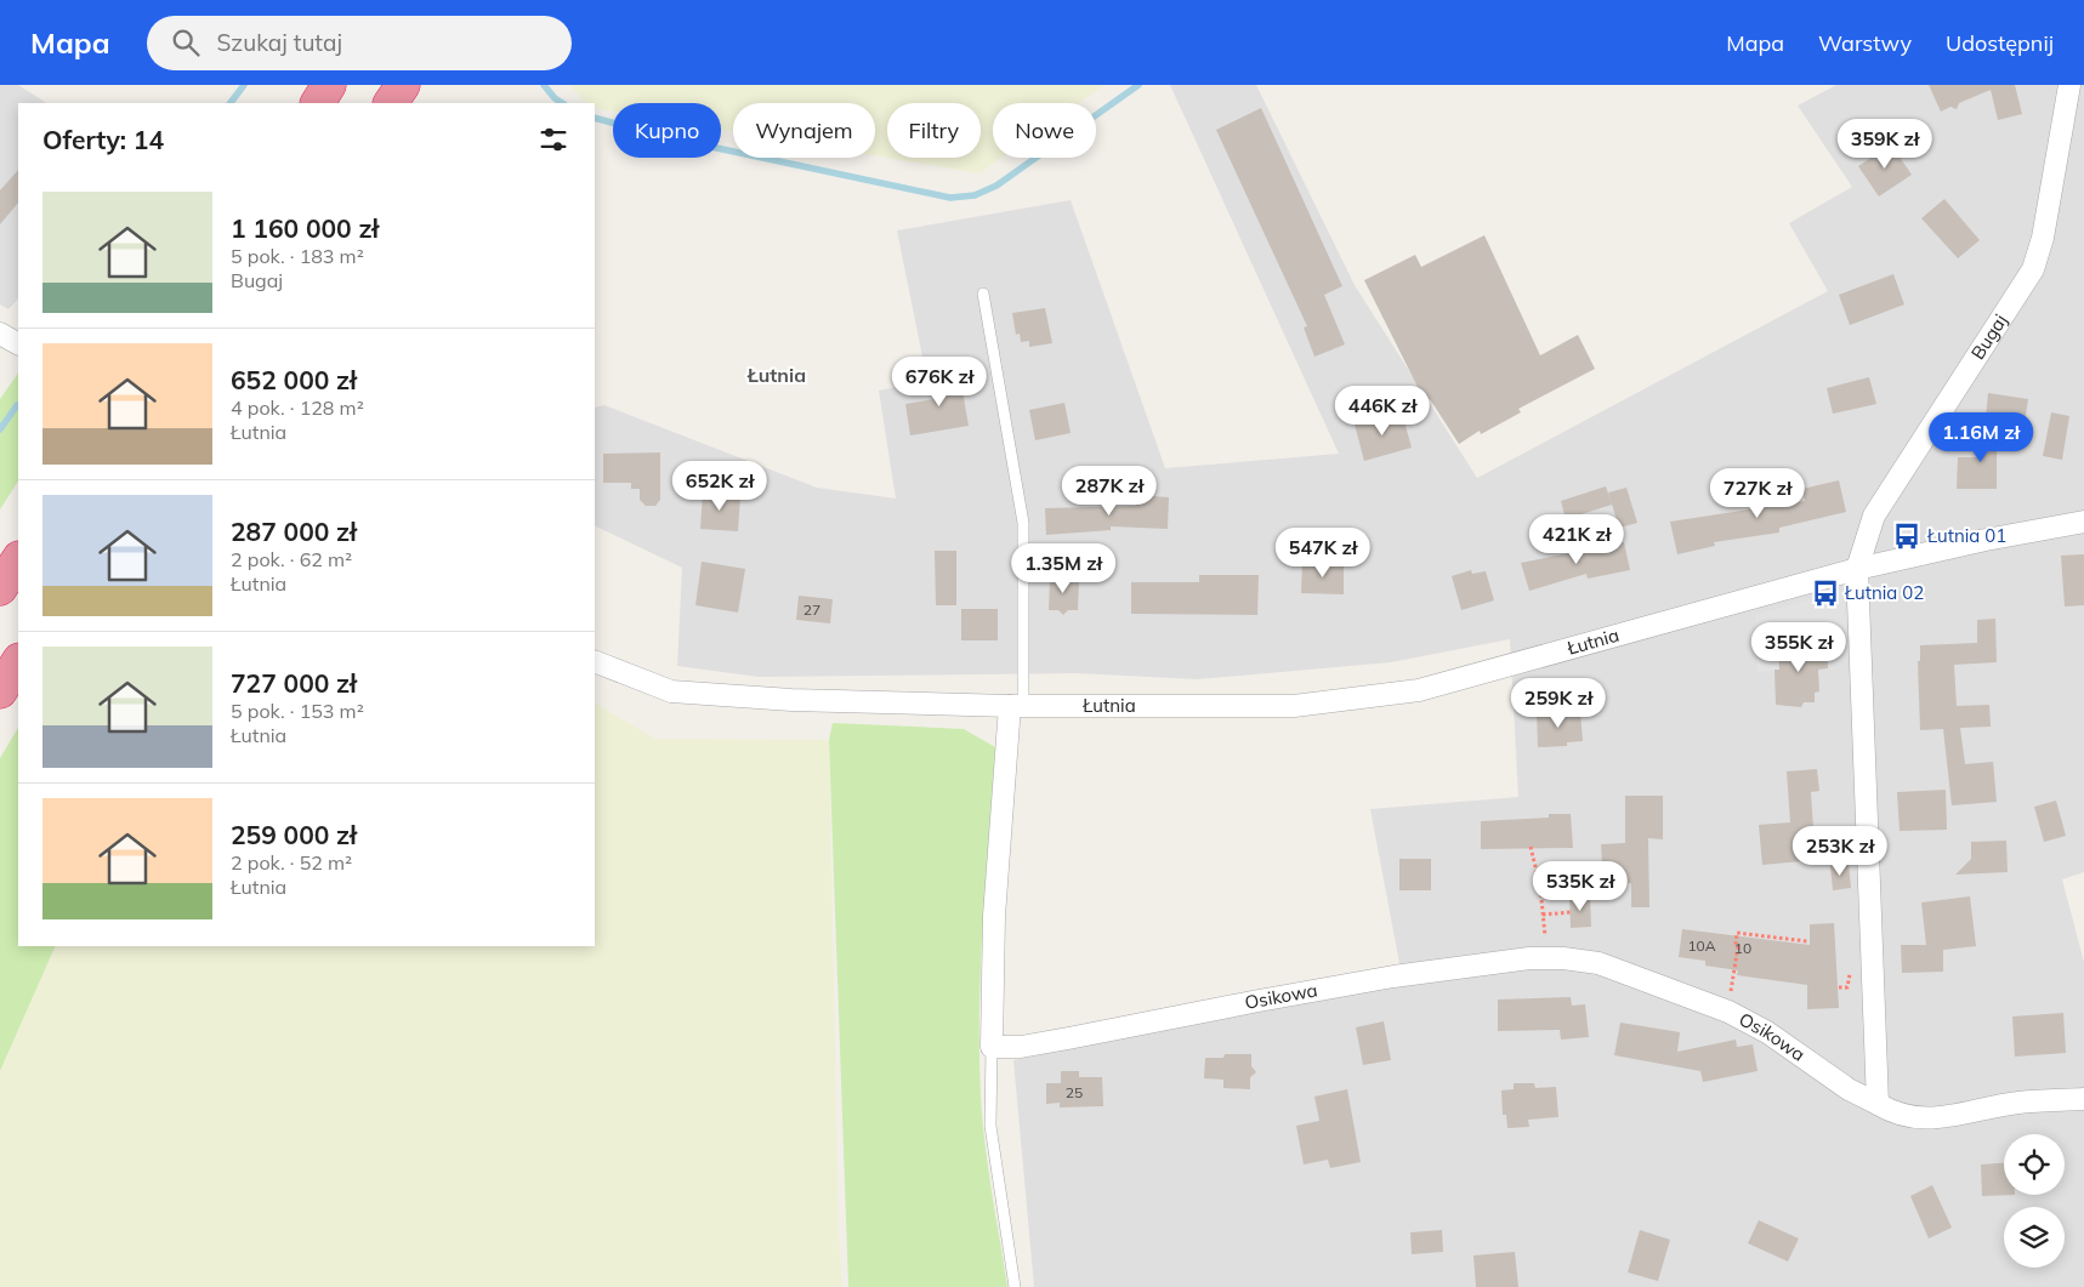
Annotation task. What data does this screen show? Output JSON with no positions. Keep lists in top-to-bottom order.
{
  "streets": {
    "street": ["Bugaj", "Łutnia", "Osikowa"]
  },
  "crossings": [
    ["Bugaj", "Łutnia"]
  ],
  "districts": ["Łutnia"],
  "places": {
    "bus stop": ["Łutnia 01", "Łutnia 02"]
  },
  "house_numbers": [
    "27",
    "10A",
    "10",
    "25"
  ],
  "page": {
    "header": "Mapa",
    "search": "Szukaj tutaj",
    "nav": ["Mapa", "Warstwy", "Udostępnij"],
    "chip": [
      "Kupno",
      "Wynajem",
      "Filtry",
      "Nowe"
    ],
    "heading": "Oferty: 14",
    "price": [
      "359K zł",
      "676K zł",
      "446K zł",
      "1.16M zł",
      "652K zł",
      "287K zł",
      "727K zł",
      "421K zł",
      "547K zł",
      "1.35M zł",
      "355K zł",
      "259K zł",
      "253K zł",
      "535K zł"
    ],
    "list": [
      {
        "name": "1 160 000 zł",
        "note": "5 pok. · 183 m² · Bugaj"
      },
      {
        "name": "652 000 zł",
        "note": "4 pok. · 128 m² · Łutnia"
      },
      {
        "name": "287 000 zł",
        "note": "2 pok. · 62 m² · Łutnia"
      },
      {
        "name": "727 000 zł",
        "note": "5 pok. · 153 m² · Łutnia"
      },
      {
        "name": "259 000 zł",
        "note": "2 pok. · 52 m² · Łutnia"
      }
    ]
  }
}
